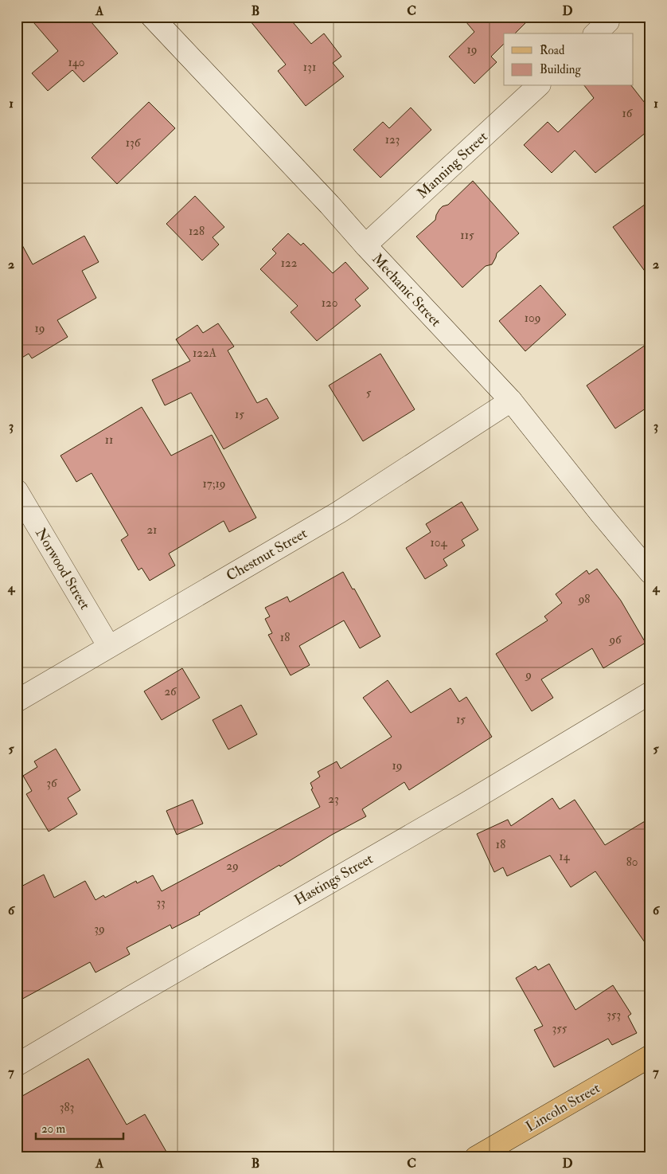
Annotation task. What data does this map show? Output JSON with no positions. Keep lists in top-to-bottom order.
{
  "streets": {
    "main road": ["Lincoln Street"],
    "street": [
      "Manning Street",
      "Mechanic Street",
      "Chestnut Street",
      "Norwood Street",
      "Hastings Street"
    ]
  },
  "crossings": [
    ["Manning Street", "Mechanic Street"],
    ["Mechanic Street", "Chestnut Street"],
    ["Chestnut Street", "Norwood Street"]
  ],
  "house_numbers": [
    "19",
    "140",
    "131",
    "16",
    "123",
    "136",
    "128",
    "115",
    "122",
    "120",
    "109",
    "19",
    "122A",
    "5",
    "15",
    "11",
    "17;19",
    "21",
    "104",
    "98",
    "18",
    "96",
    "9",
    "26",
    "15",
    "19",
    "36",
    "23",
    "18",
    "14",
    "80",
    "29",
    "33",
    "39",
    "353",
    "355",
    "383"
  ],
  "legend": ["Road", "Building"],
  "scale_bar": "20 m",
  "grid": {
    "columns": [
      "A",
      "B",
      "C",
      "D"
    ],
    "rows": [
      "1",
      "2",
      "3",
      "4",
      "5",
      "6",
      "7"
    ]
  }
}
